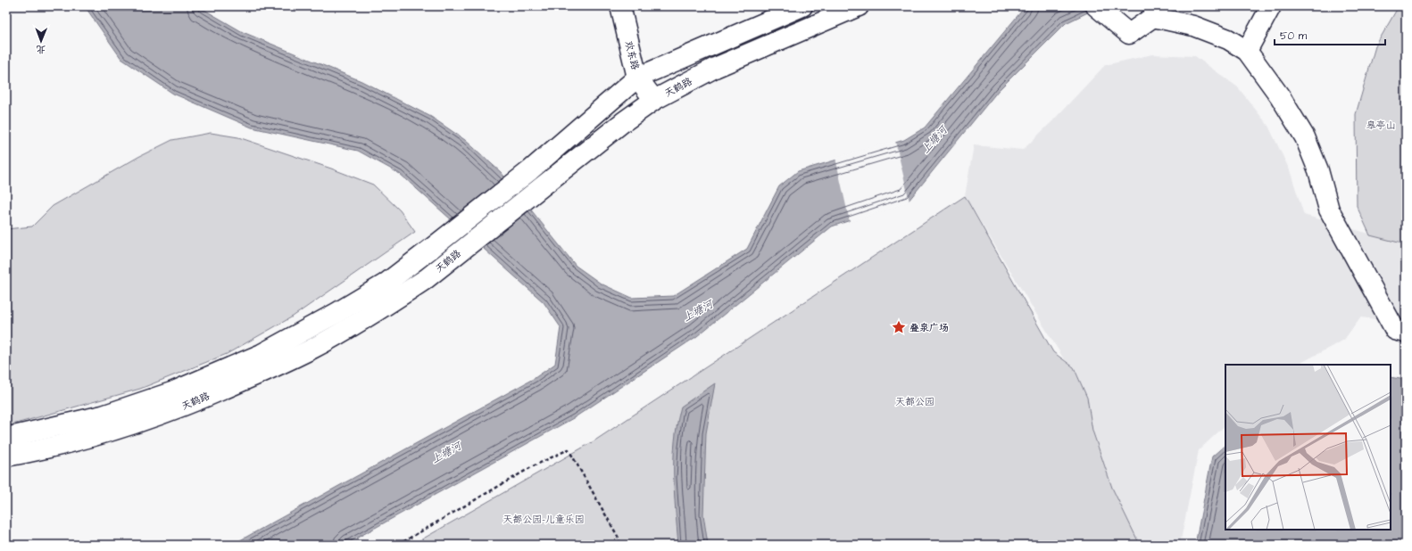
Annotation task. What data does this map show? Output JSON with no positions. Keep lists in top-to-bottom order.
{
  "streets": {
    "main road": ["欢东路", "天鹤路"]
  },
  "crossings": [
    ["欢东路", "天鹤路"]
  ],
  "water": ["上塘河"],
  "parks": ["皋亭山", "天都公园", "天都公园-儿童乐园"],
  "places": {
    "place": ["叠泉广场"]
  },
  "scale_bar": "50 m",
  "north": "bottom"
}
